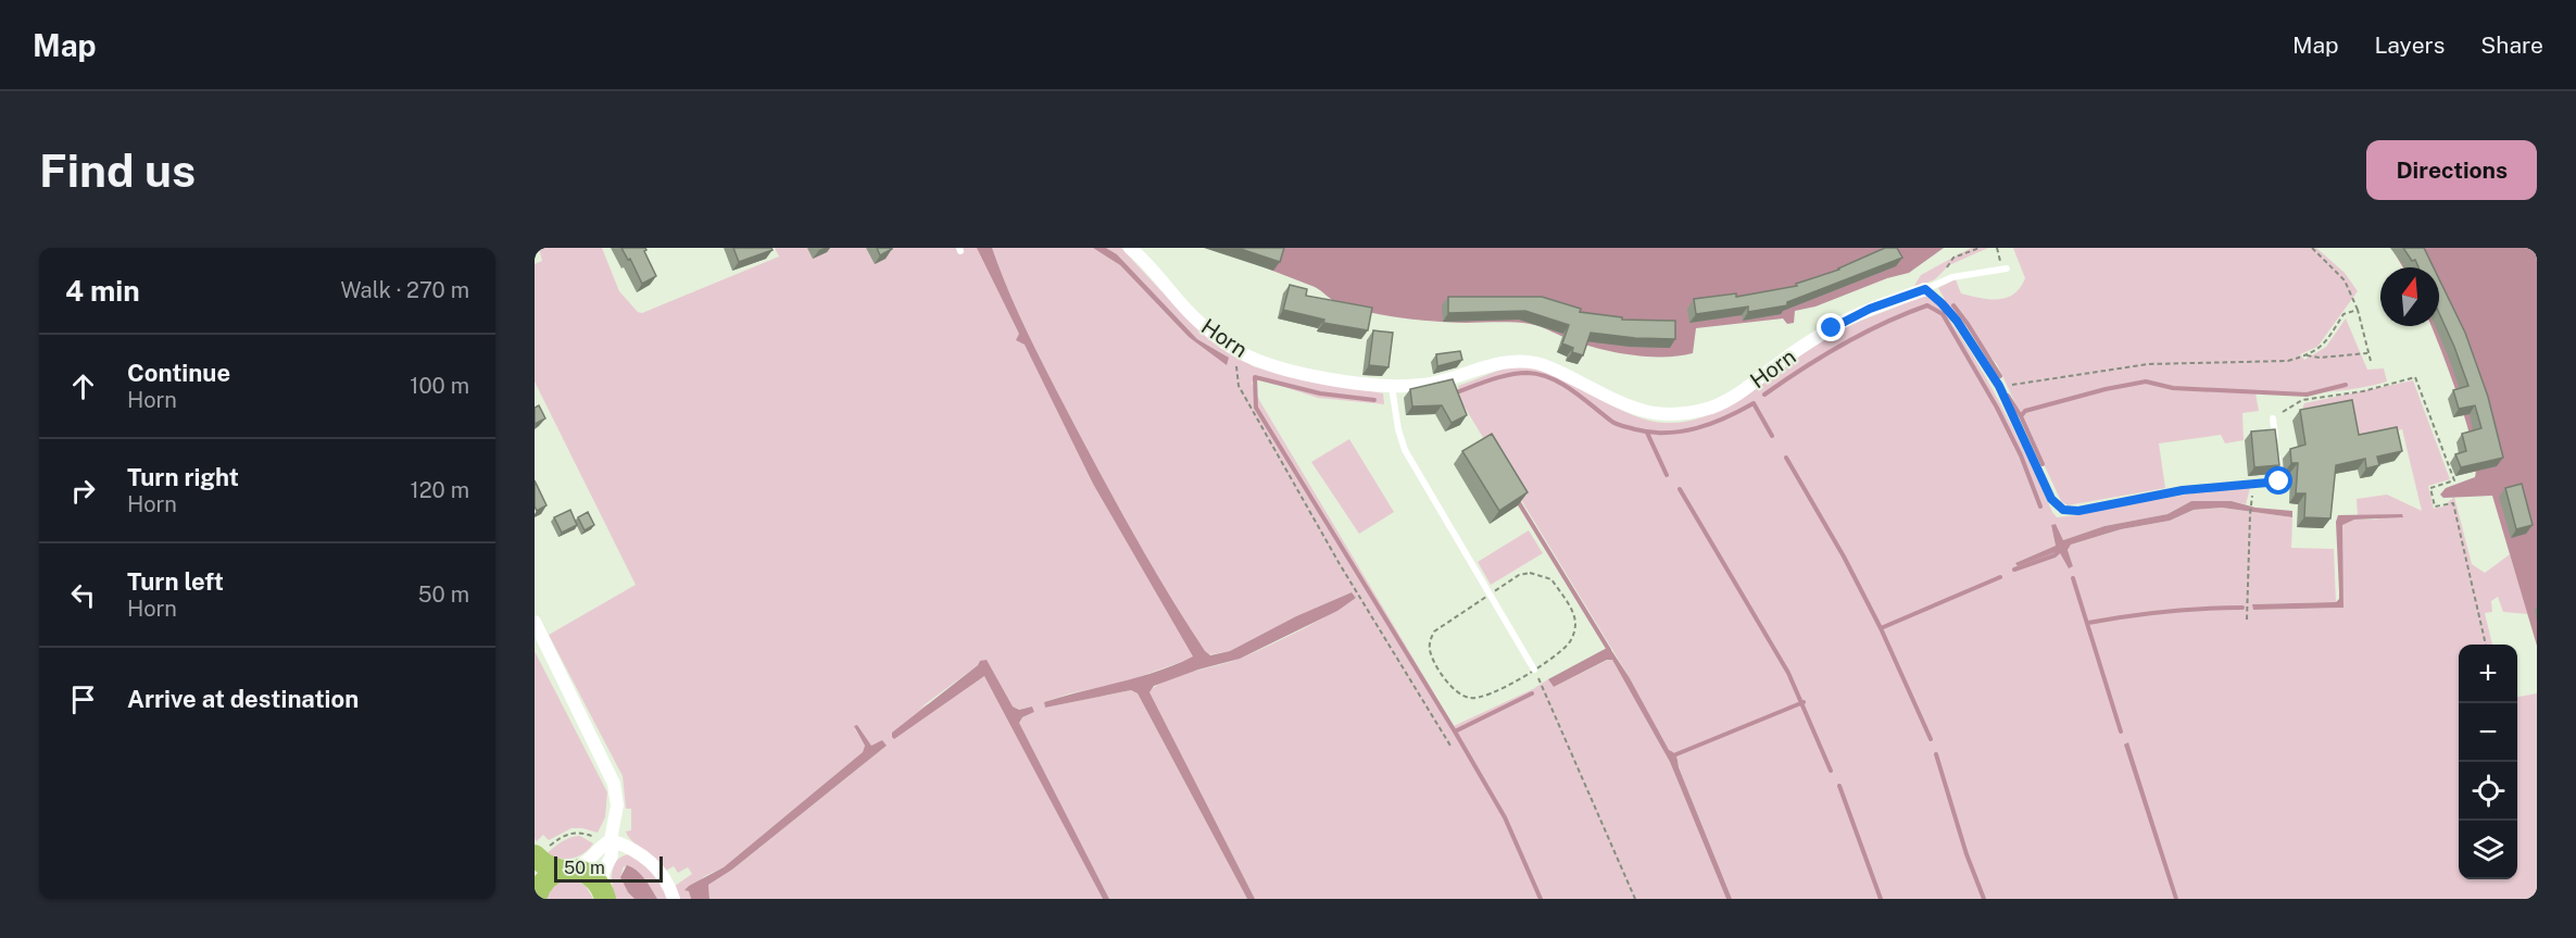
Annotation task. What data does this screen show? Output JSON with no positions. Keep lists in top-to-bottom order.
{
  "streets": {
    "street": ["Horn"]
  },
  "scale_bar": "50 m",
  "north": "top",
  "page": {
    "header": "Map",
    "nav": ["Map", "Layers", "Share"],
    "buttons": "Directions",
    "title": "Find us",
    "heading": ["4 min", "Walk · 270 m"],
    "list": [
      ["Continue", "Horn", "100 m"],
      ["Turn right", "Horn", "120 m"],
      ["Turn left", "Horn", "50 m"],
      "Arrive at destination"
    ],
    "map_buttons": ["+", "−"],
    "scale": "50 m"
  }
}
